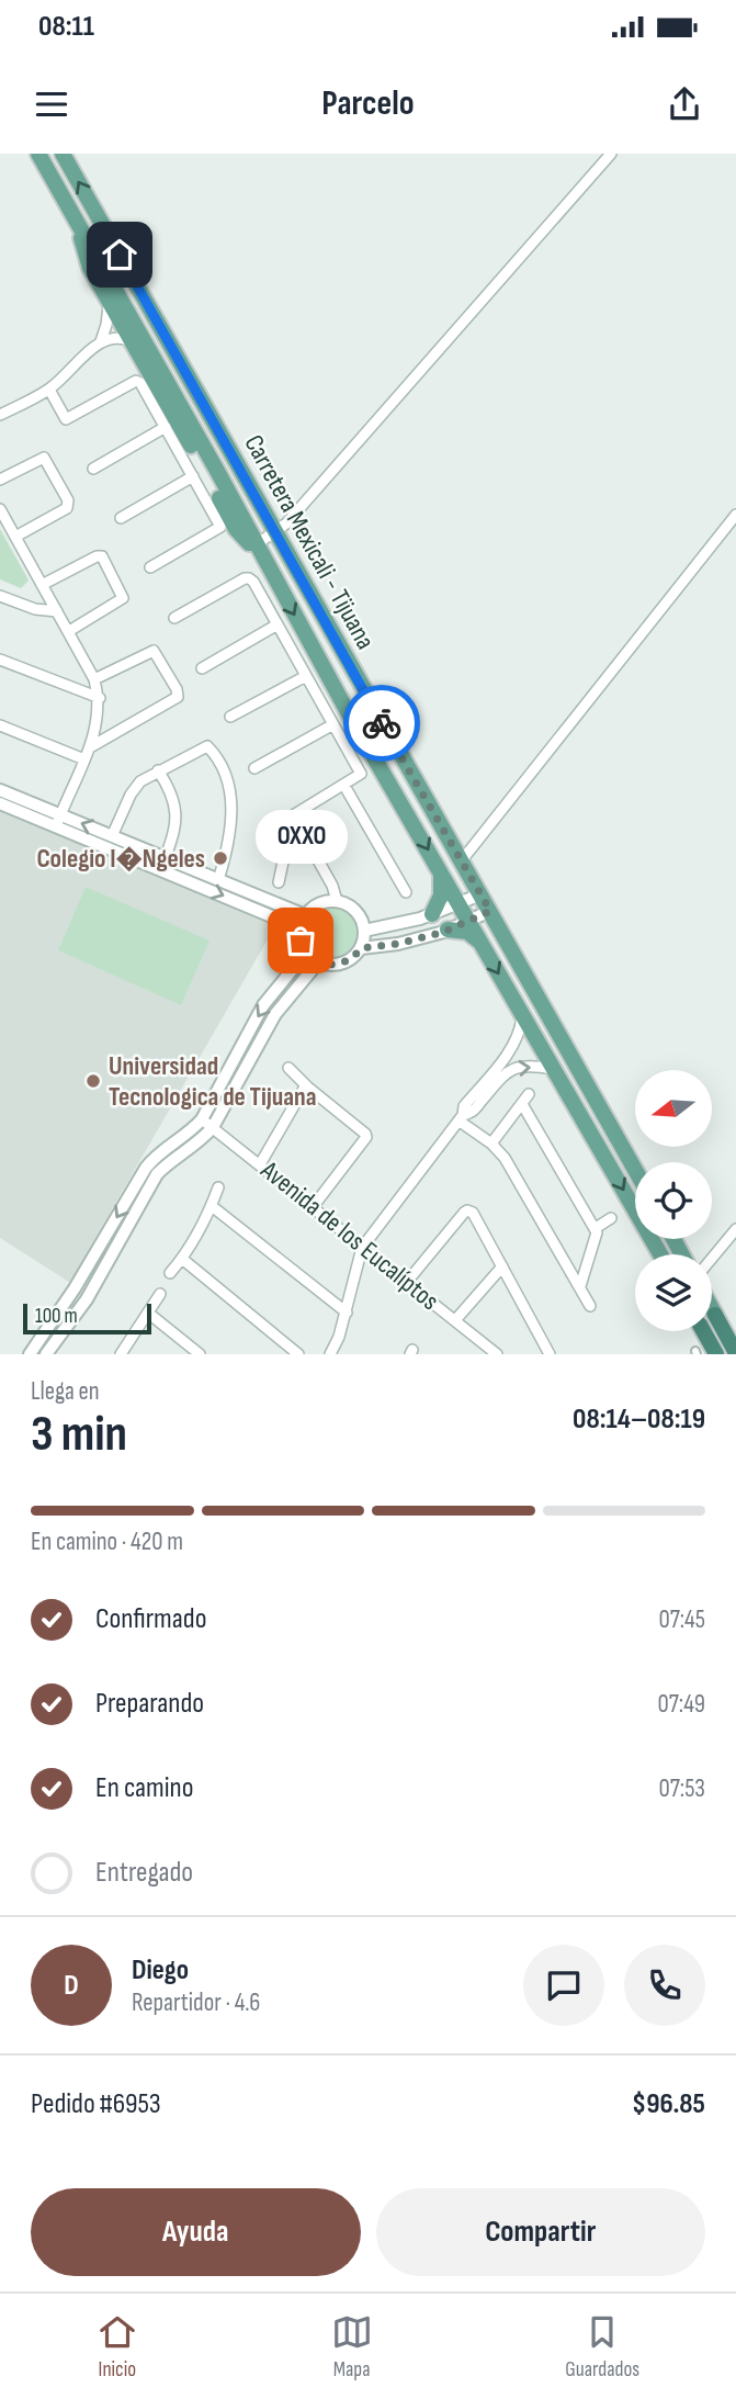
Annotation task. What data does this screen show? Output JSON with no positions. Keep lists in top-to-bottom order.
{
  "streets": {
    "main road": ["Carretera Mexicali - Tijuana"],
    "street": ["Avenida de los Eucalíptos"]
  },
  "places": ["Colegio I�Ngeles", "OXXO", "Universidad Tecnologica de Tijuana"],
  "scale_bar": "100 m",
  "north": "left",
  "page": {
    "status": "08:11",
    "header": "Parcelo",
    "bubble": "OXXO",
    "scale": "100 m",
    "heading": ["3 min", "Llega en", "08:14–08:19"],
    "panel": [
      "Diego",
      "Repartidor · 4.6",
      "Pedido #6953",
      "$96.85"
    ],
    "bar": "En camino · 420 m",
    "list": [
      ["Confirmado", "07:45"],
      ["Preparando", "07:49"],
      ["En camino", "07:53"],
      "Entregado"
    ],
    "round": "D",
    "buttons": ["Ayuda", "Compartir"],
    "tabs": ["Inicio", "Mapa", "Guardados"]
  }
}
